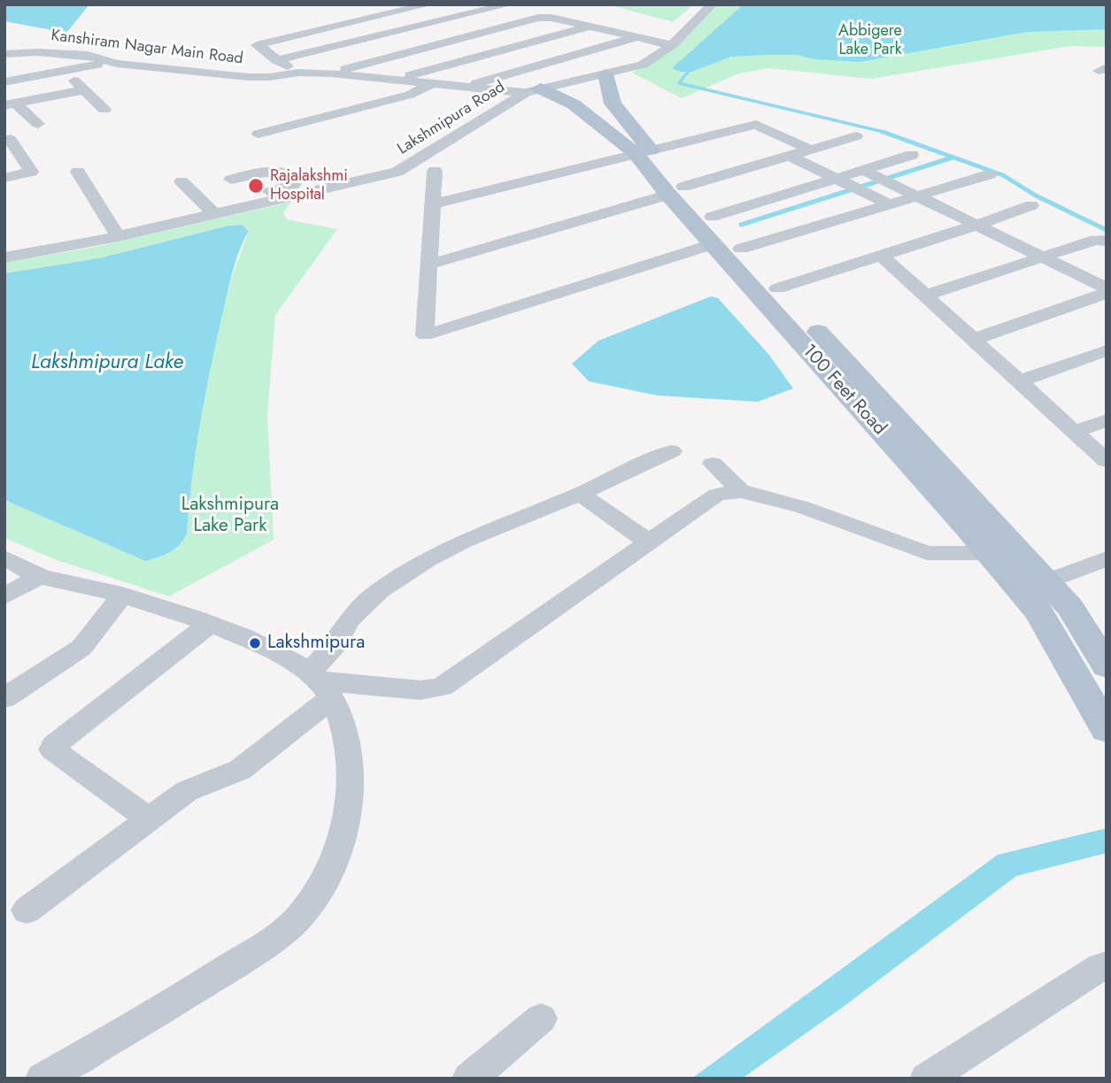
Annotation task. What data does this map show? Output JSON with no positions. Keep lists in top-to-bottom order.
{
  "streets": {
    "main road": ["100 Feet Road"],
    "street": ["Kanshiram Nagar Main Road", "Lakshmipura Road"]
  },
  "crossings": [
    ["Kanshiram Nagar Main Road", "Lakshmipura Road"],
    ["Kanshiram Nagar Main Road", "100 Feet Road"],
    ["Lakshmipura Road", "100 Feet Road"]
  ],
  "water": ["Lakshmipura Lake"],
  "parks": ["Abbigere Lake Park", "Lakshmipura Lake Park"],
  "places": ["Rajalakshmi Hospital", "Lakshmipura"]
}
